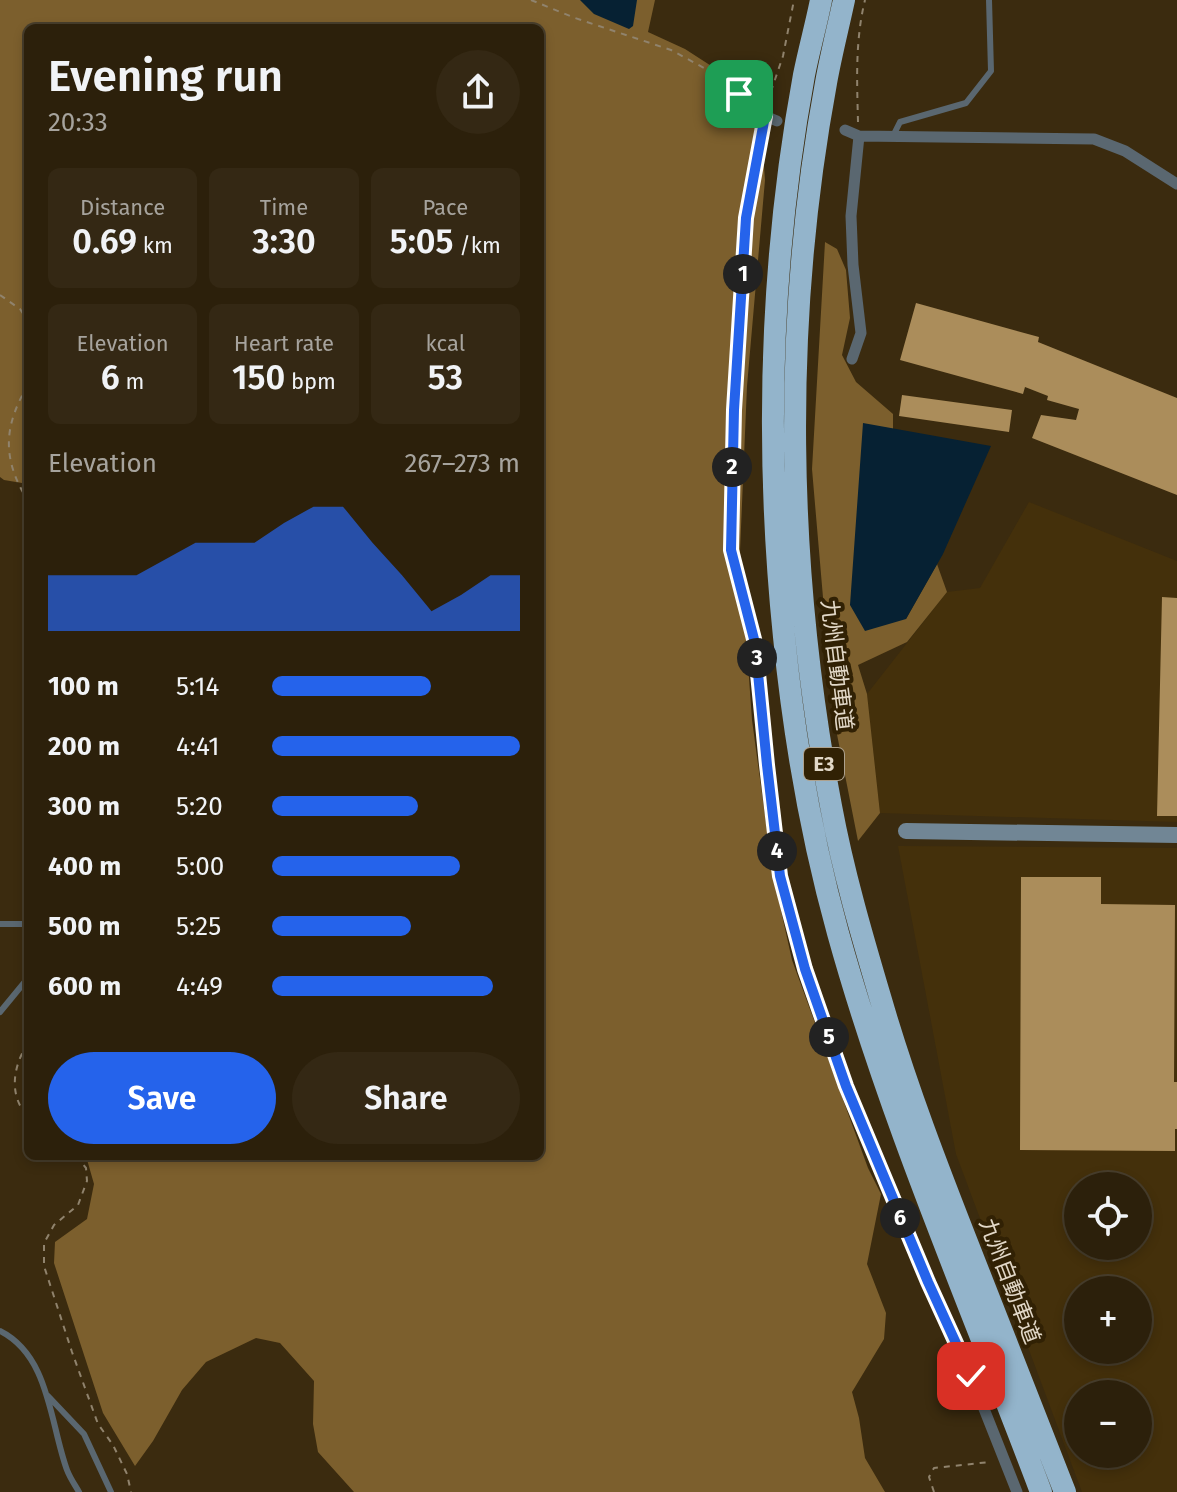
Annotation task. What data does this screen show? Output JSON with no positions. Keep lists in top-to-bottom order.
{
  "streets": {
    "highway": ["九州自動車道", "E3"]
  },
  "page": {
    "heading": ["Evening run", "20:33"],
    "stats": [
      ["Distance", "0.69 km"],
      ["Time", "3:30"],
      ["Pace", "5:05 /km"],
      ["Elevation", "6 m"],
      ["Heart rate", "150 bpm"],
      ["kcal", "53"]
    ],
    "pins": [
      "1",
      "2",
      "3",
      "4",
      "5",
      "6"
    ],
    "chart": ["Elevation", "267–273 m"],
    "list": [
      {
        "name": "100 m",
        "note": "5:14"
      },
      {
        "name": "200 m",
        "note": "4:41"
      },
      {
        "name": "300 m",
        "note": "5:20"
      },
      {
        "name": "400 m",
        "note": "5:00"
      },
      {
        "name": "500 m",
        "note": "5:25"
      },
      {
        "name": "600 m",
        "note": "4:49"
      }
    ],
    "buttons": ["Save", "Share"],
    "map_buttons": ["+", "−"]
  }
}
